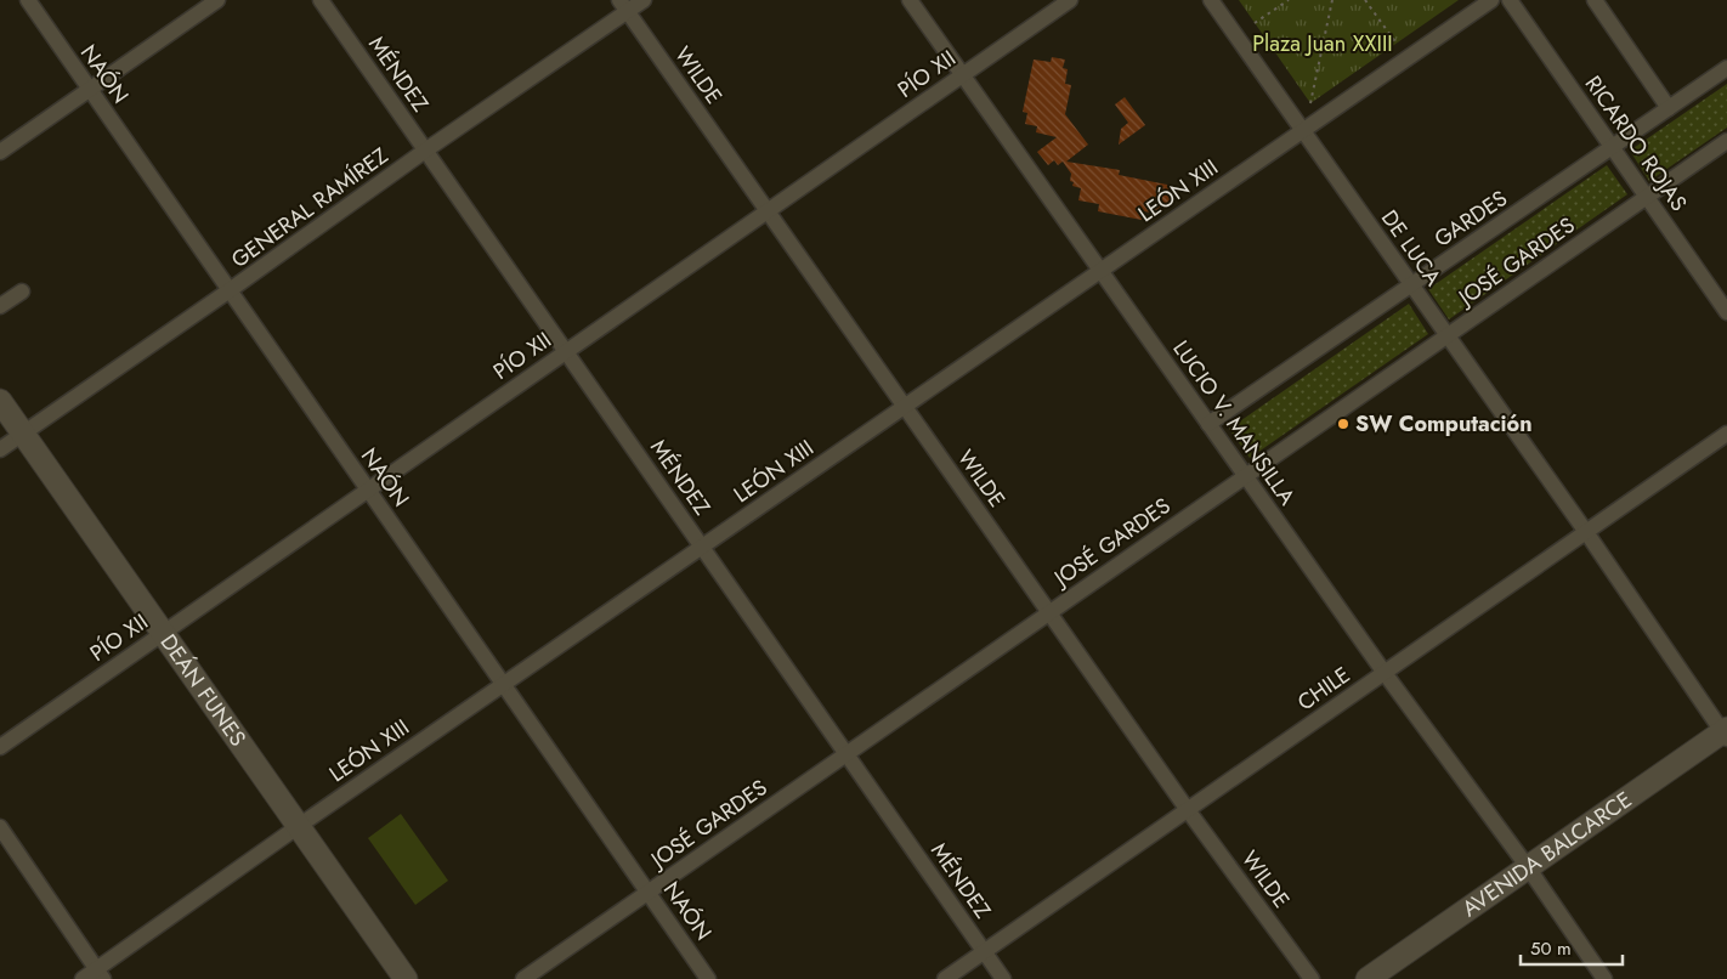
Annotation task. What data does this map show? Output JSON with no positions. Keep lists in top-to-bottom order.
{
  "streets": {
    "street": [
      "NAÓN",
      "MÉNDEZ",
      "PÍO XII",
      "WILDE",
      "RICARDO ROJAS",
      "LEÓN XIII",
      "GENERAL RAMÍREZ",
      "GARDES",
      "DE LUCA",
      "JOSÉ GARDES",
      "LUCIO V. MANSILLA",
      "CHILE",
      "DEÁN FUNES",
      "AVENIDA BALCARCE"
    ]
  },
  "crossings": [
    ["NAÓN", "PÍO XII"],
    ["NAÓN", "LEÓN XIII"],
    ["NAÓN", "GENERAL RAMÍREZ"],
    ["NAÓN", "JOSÉ GARDES"],
    ["MÉNDEZ", "PÍO XII"],
    ["MÉNDEZ", "LEÓN XIII"],
    ["MÉNDEZ", "GENERAL RAMÍREZ"],
    ["MÉNDEZ", "JOSÉ GARDES"],
    ["MÉNDEZ", "CHILE"],
    ["PÍO XII", "WILDE"],
    ["PÍO XII", "LUCIO V. MANSILLA"],
    ["PÍO XII", "DEÁN FUNES"],
    ["WILDE", "LEÓN XIII"],
    ["WILDE", "GENERAL RAMÍREZ"],
    ["WILDE", "JOSÉ GARDES"],
    ["WILDE", "CHILE"],
    ["RICARDO ROJAS", "GARDES"],
    ["RICARDO ROJAS", "JOSÉ GARDES"],
    ["LEÓN XIII", "DE LUCA"],
    ["LEÓN XIII", "LUCIO V. MANSILLA"],
    ["LEÓN XIII", "DEÁN FUNES"],
    ["GENERAL RAMÍREZ", "DEÁN FUNES"],
    ["GARDES", "DE LUCA"],
    ["GARDES", "LUCIO V. MANSILLA"],
    ["DE LUCA", "JOSÉ GARDES"],
    ["DE LUCA", "CHILE"],
    ["DE LUCA", "AVENIDA BALCARCE"],
    ["JOSÉ GARDES", "LUCIO V. MANSILLA"],
    ["LUCIO V. MANSILLA", "CHILE"],
    ["LUCIO V. MANSILLA", "AVENIDA BALCARCE"]
  ],
  "parks": ["Plaza Juan XXIII"],
  "places": ["SW Computación"],
  "scale_bar": "50 m"
}
